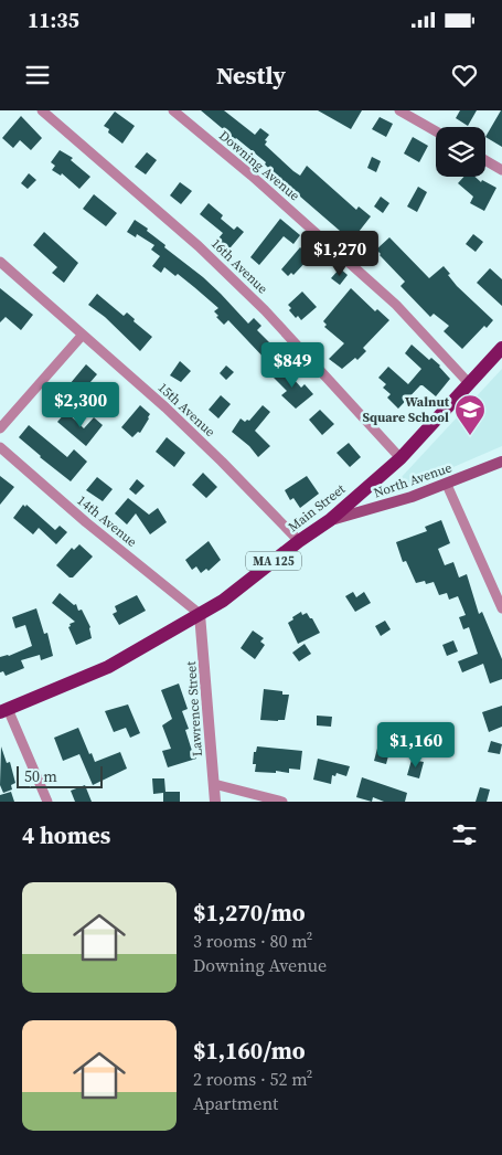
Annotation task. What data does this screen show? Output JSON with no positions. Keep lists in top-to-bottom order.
{
  "streets": {
    "main road": ["North Avenue", "Main Street", "MA 125"],
    "street": [
      "Downing Avenue",
      "16th Avenue",
      "15th Avenue",
      "14th Avenue",
      "Lawrence Street"
    ]
  },
  "crossings": [
    ["Downing Avenue", "Main Street"],
    ["16th Avenue", "Main Street"],
    ["15th Avenue", "Main Street"],
    ["North Avenue", "Main Street"],
    ["Main Street", "14th Avenue"],
    ["Main Street", "Lawrence Street"],
    ["14th Avenue", "Lawrence Street"]
  ],
  "places": {
    "school or university": ["Walnut Square School"]
  },
  "scale_bar": "50 m",
  "page": {
    "status": "11:35",
    "header": "Nestly",
    "price": [
      "$1,270",
      "$849",
      "$2,300",
      "$1,160"
    ],
    "scale": "50 m",
    "heading": "4 homes",
    "list": [
      {
        "name": "$1,270/mo",
        "note": "3 rooms · 80 m² · Downing Avenue"
      },
      {
        "name": "$1,160/mo",
        "note": "2 rooms · 52 m² · Apartment"
      }
    ]
  }
}
